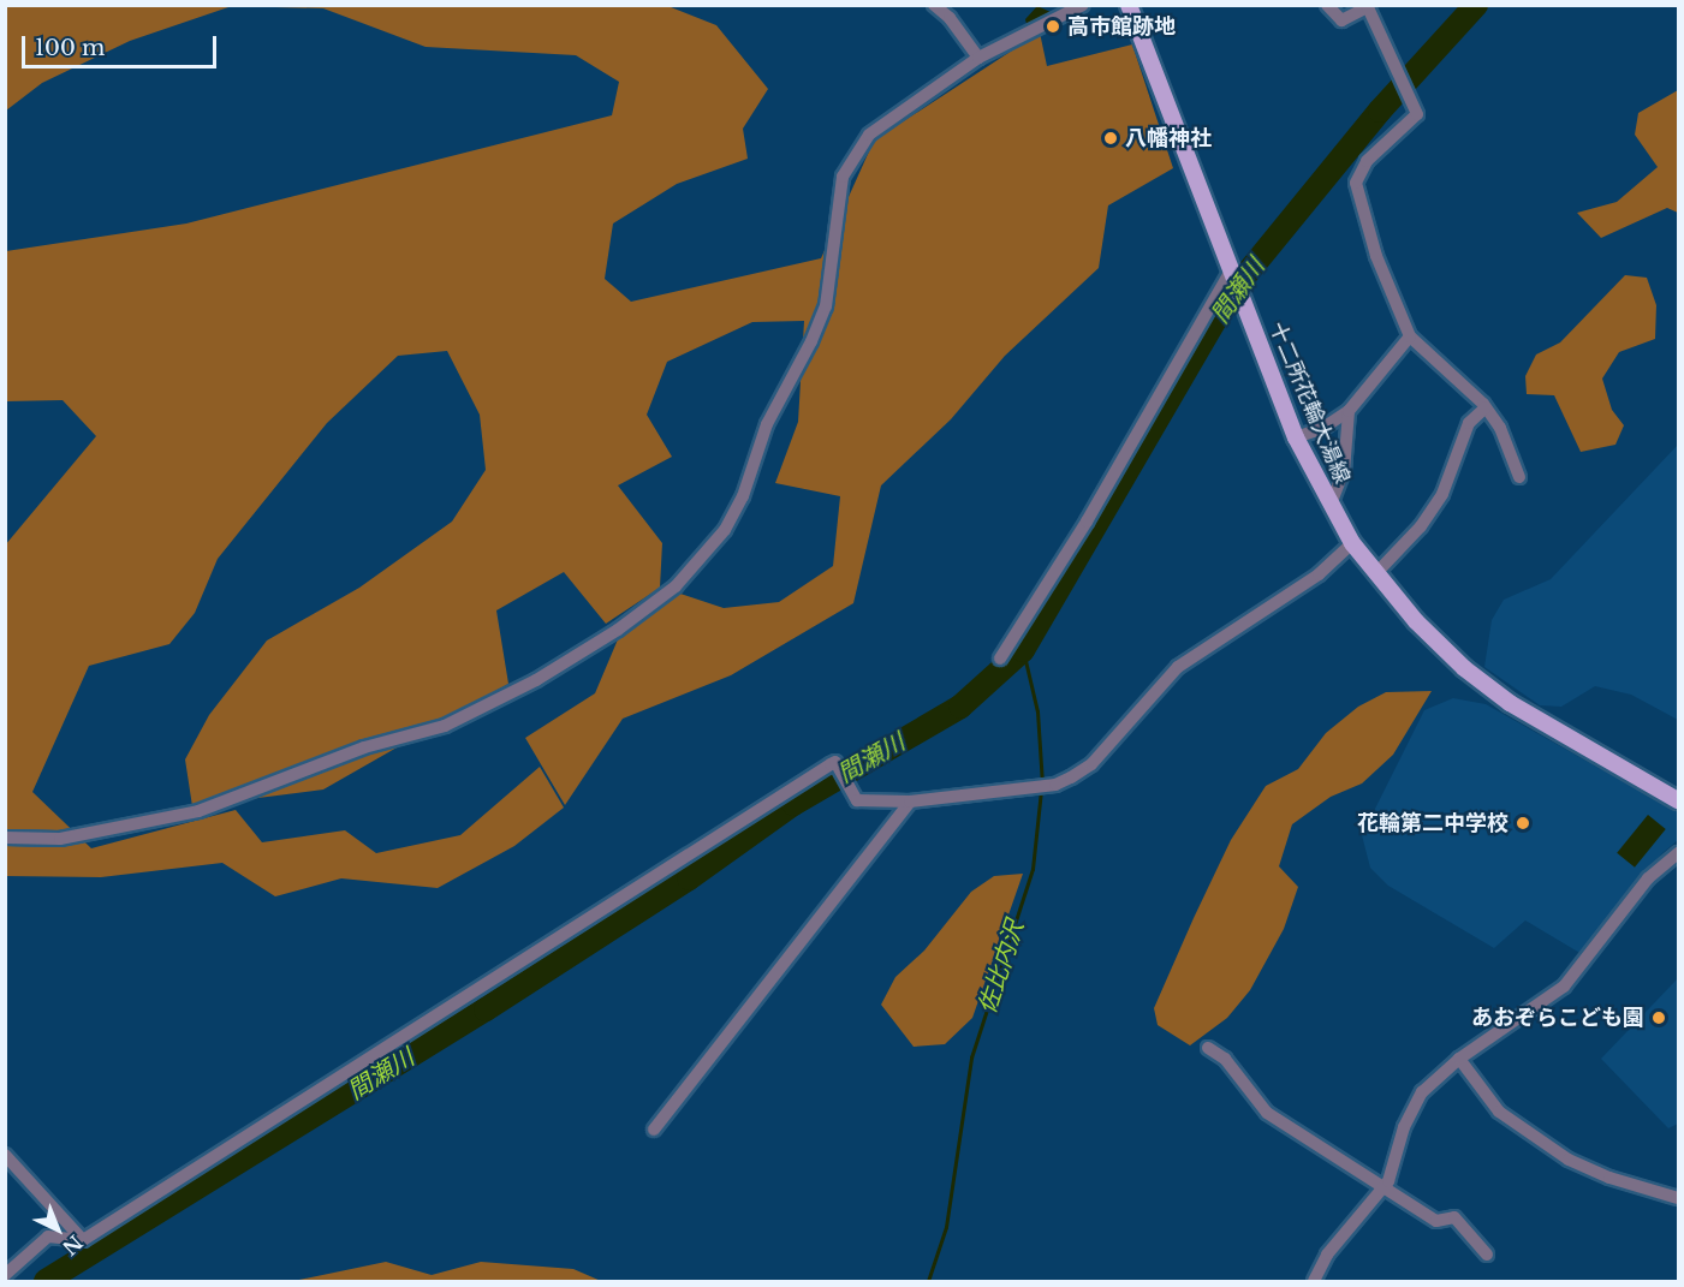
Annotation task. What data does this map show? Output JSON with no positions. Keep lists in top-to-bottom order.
{
  "streets": {
    "main road": ["十二所花輪大湯線"]
  },
  "water": ["間瀬川", "佐比内沢"],
  "places": [
    "高市館跡地",
    "八幡神社",
    "花輪第二中学校",
    "あおぞらこども園"
  ],
  "scale_bar": "100 m",
  "north": "bottom right"
}
